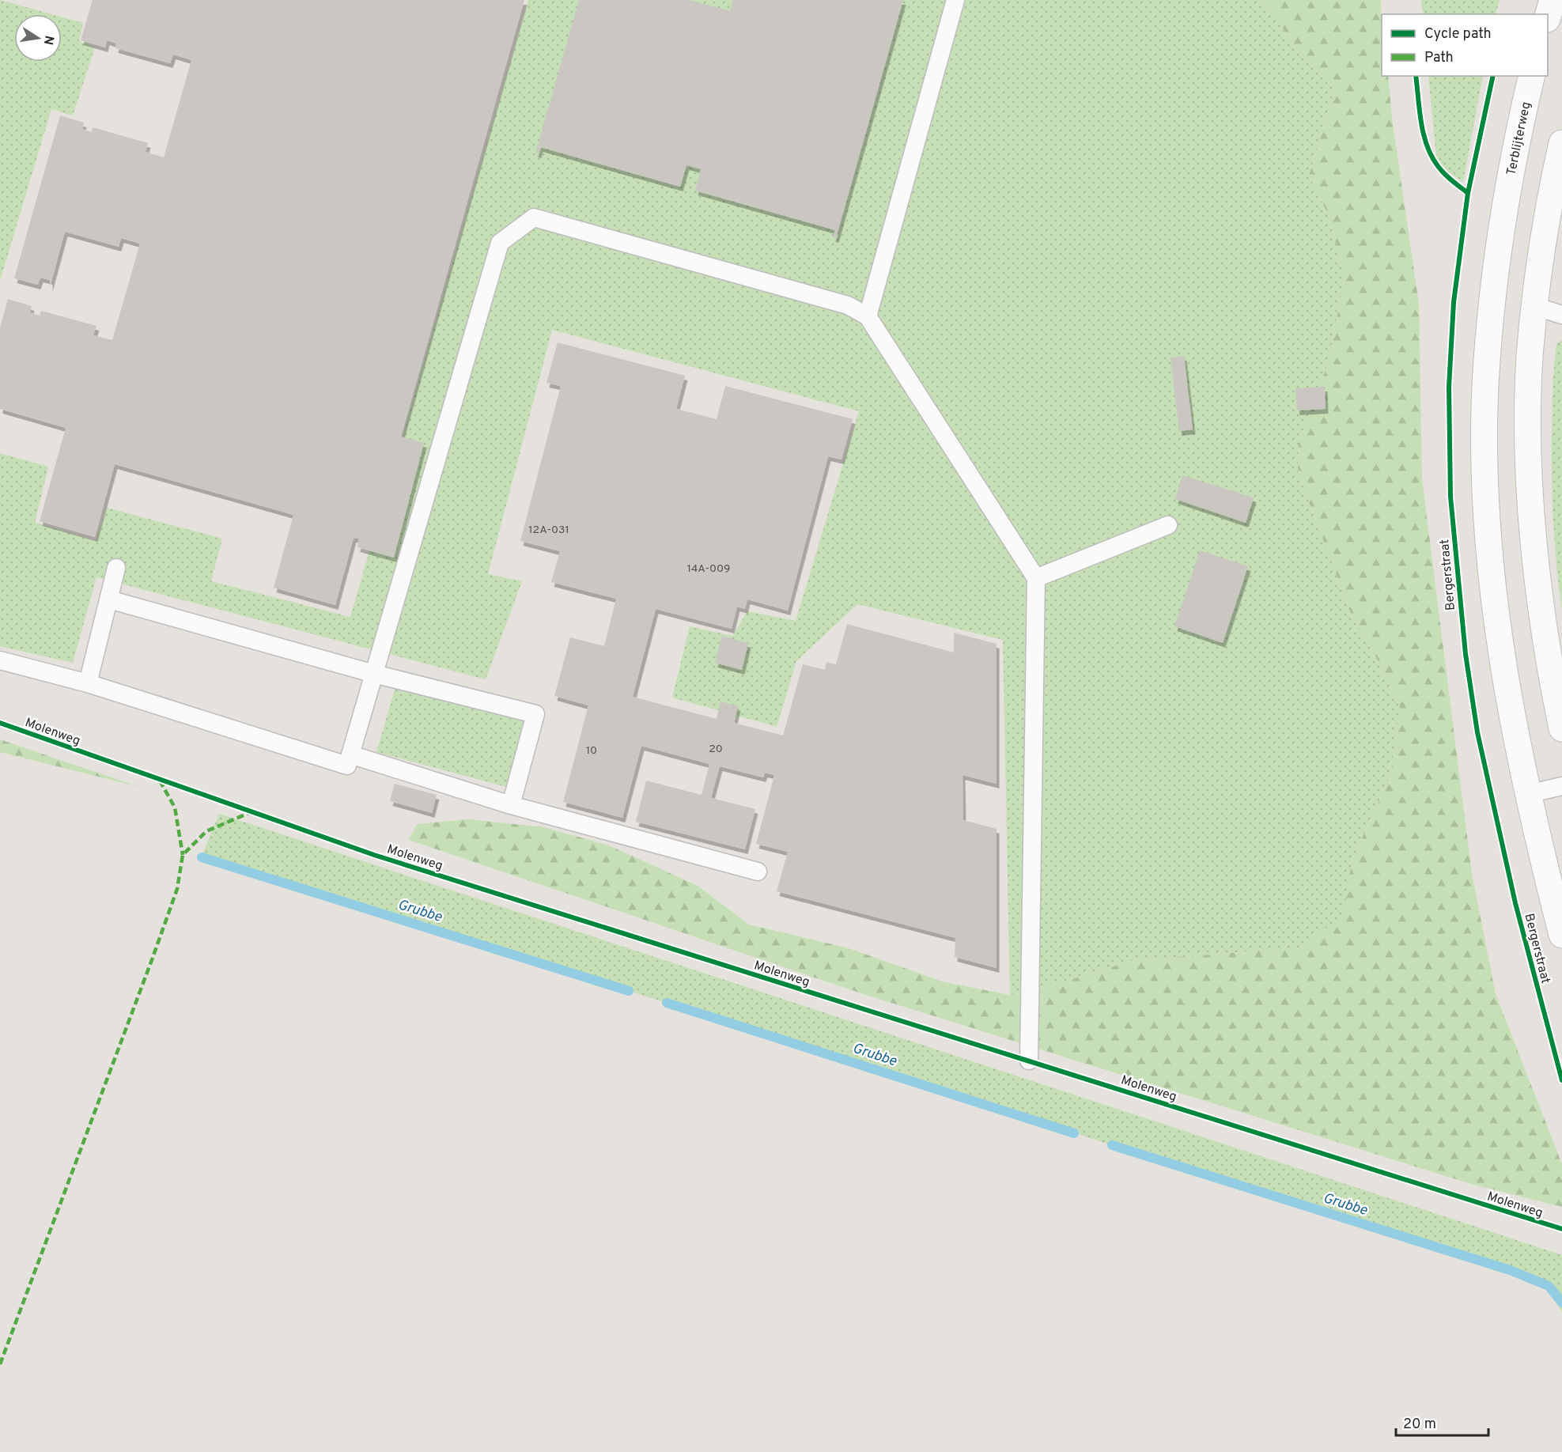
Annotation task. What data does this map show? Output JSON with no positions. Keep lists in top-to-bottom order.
{
  "streets": {
    "main road": ["Terblijterweg", "Bergerstraat"],
    "cycle path": ["Molenweg"]
  },
  "crossings": [
    ["Terblijterweg", "Bergerstraat"]
  ],
  "water": ["Grubbe"],
  "house_numbers": [
    "12A-031",
    "14A-009",
    "20",
    "10"
  ],
  "legend": ["Cycle path", "Path"],
  "scale_bar": "20 m",
  "north": "right"
}
